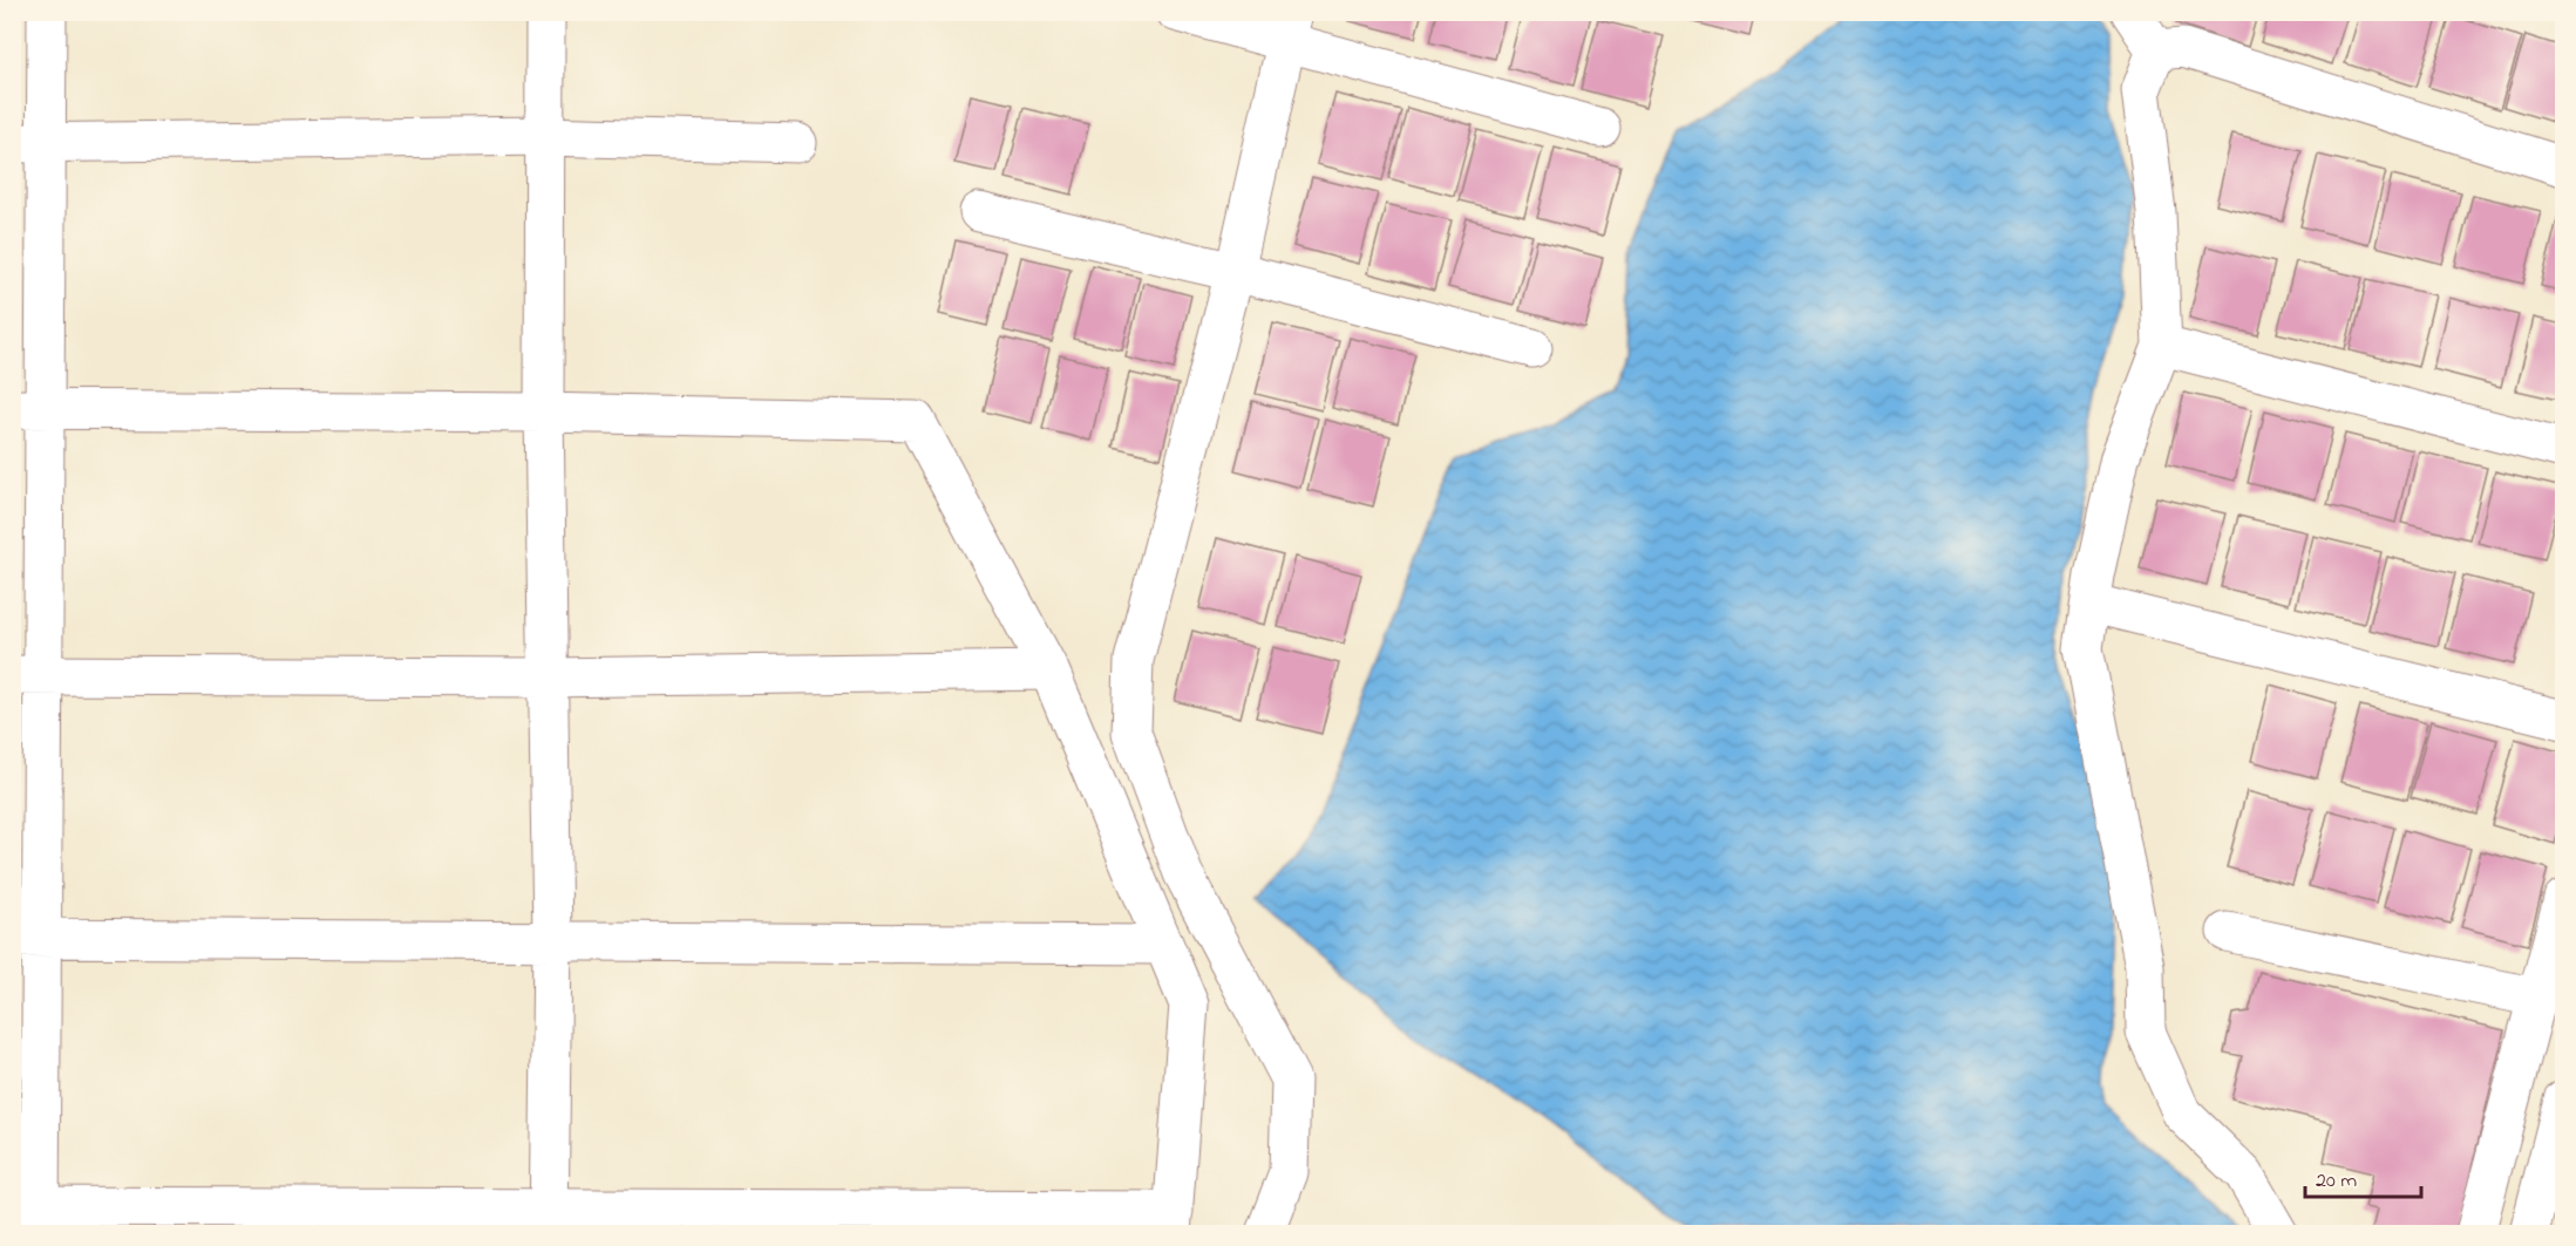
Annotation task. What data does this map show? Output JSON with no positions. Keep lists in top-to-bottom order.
{
  "scale_bar": "20 m"
}
